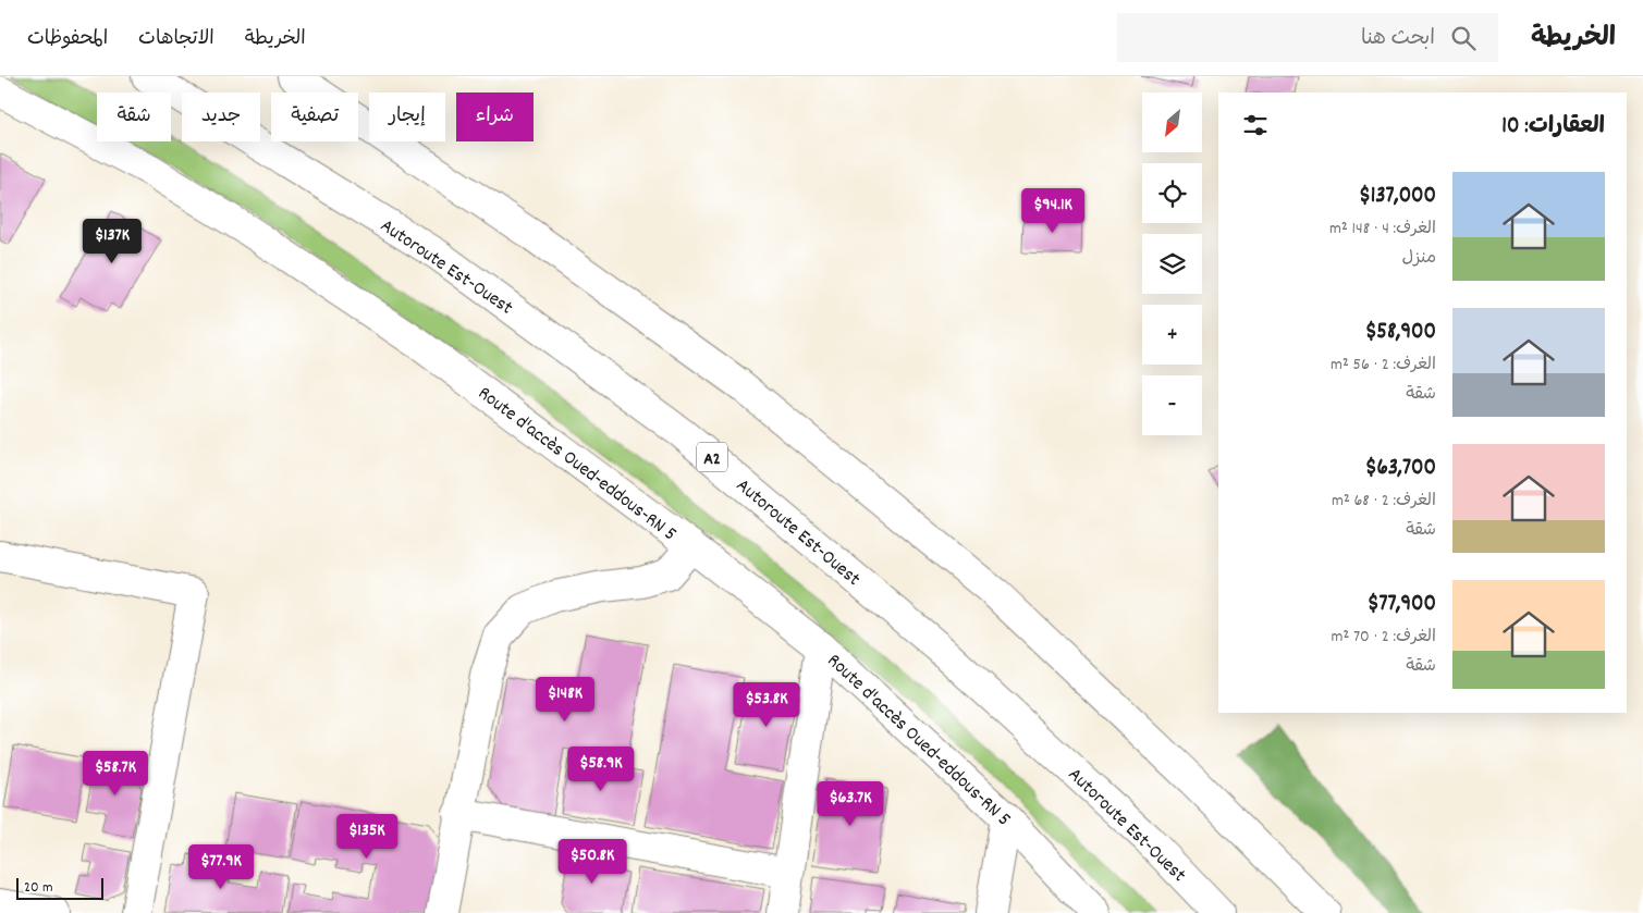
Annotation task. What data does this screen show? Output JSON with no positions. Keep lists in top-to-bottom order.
{
  "streets": {
    "main road": ["Autoroute Est-Ouest", "A2", "Route d'accès Oued-eddous-RN 5"]
  },
  "scale_bar": "20 m",
  "north": "bottom left",
  "page": {
    "header": "الخريطة",
    "search": "ابحث هنا",
    "nav": ["الخريطة", "الاتجاهات", "المحفوظات"],
    "map_buttons": ["+", "−"],
    "chip": [
      "شراء",
      "إيجار",
      "تصفية",
      "جديد",
      "شقة"
    ],
    "heading": "العقارات: 10",
    "list": [
      {
        "name": "$137,000",
        "note": "الغرف: 4 · 148 m² · منزل"
      },
      {
        "name": "$58,900",
        "note": "الغرف: 2 · 56 m² · شقة"
      },
      {
        "name": "$63,700",
        "note": "الغرف: 2 · 68 m² · شقة"
      },
      {
        "name": "$77,900",
        "note": "الغرف: 2 · 70 m² · شقة"
      }
    ],
    "price": [
      "$94.1K",
      "$137K",
      "$148K",
      "$53.8K",
      "$58.9K",
      "$58.7K",
      "$63.7K",
      "$135K",
      "$50.8K",
      "$77.9K"
    ],
    "scale": "20 m"
  }
}
